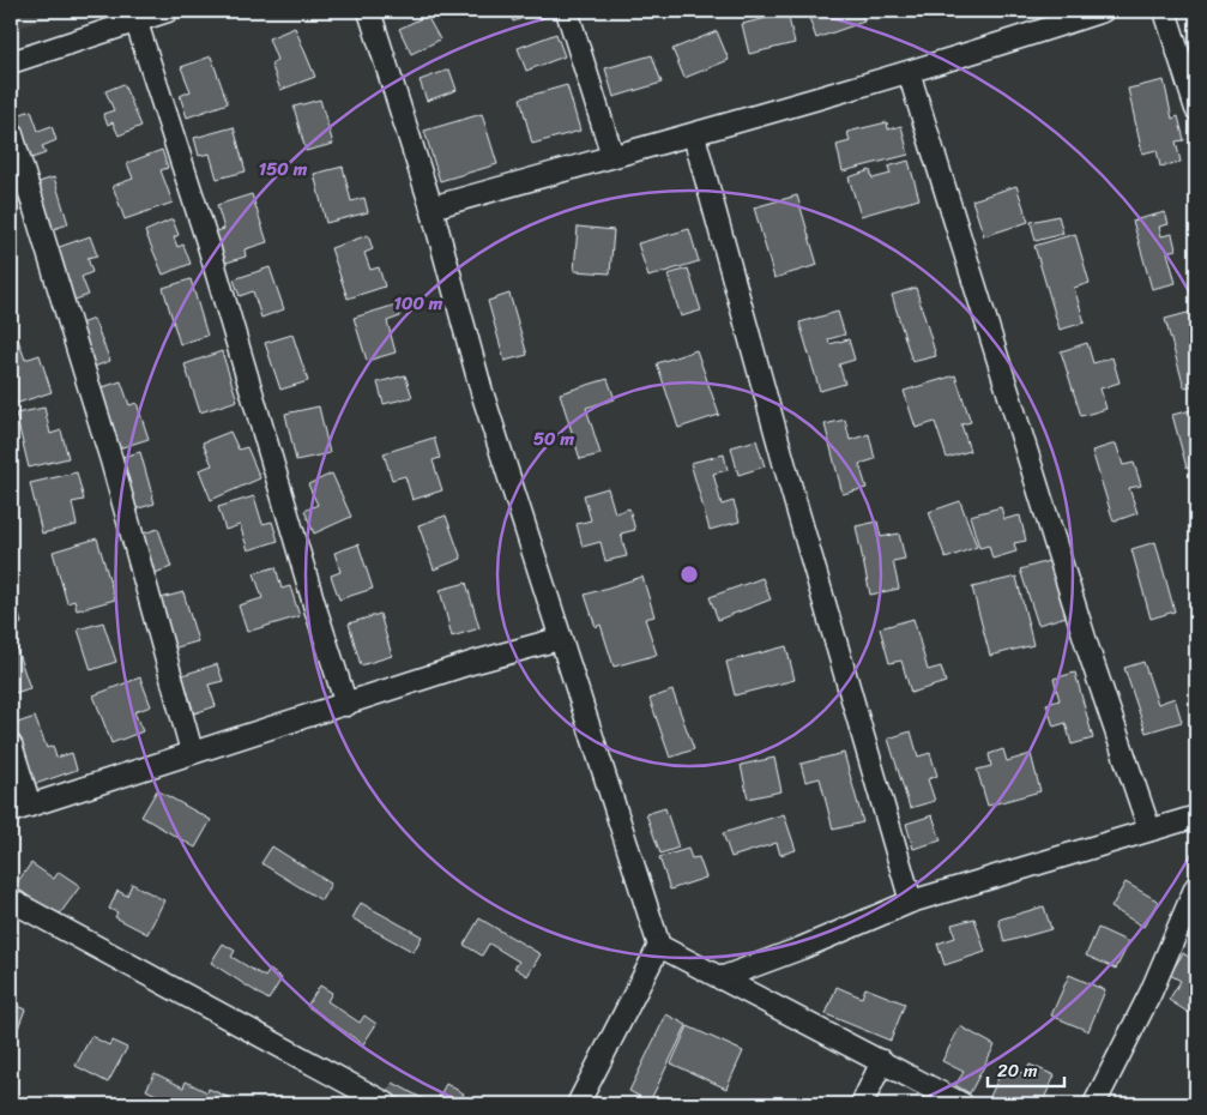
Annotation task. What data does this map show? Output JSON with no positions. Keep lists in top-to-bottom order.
{
  "scale_bar": "20 m",
  "rings": ["150 m", "100 m", "50 m"]
}
